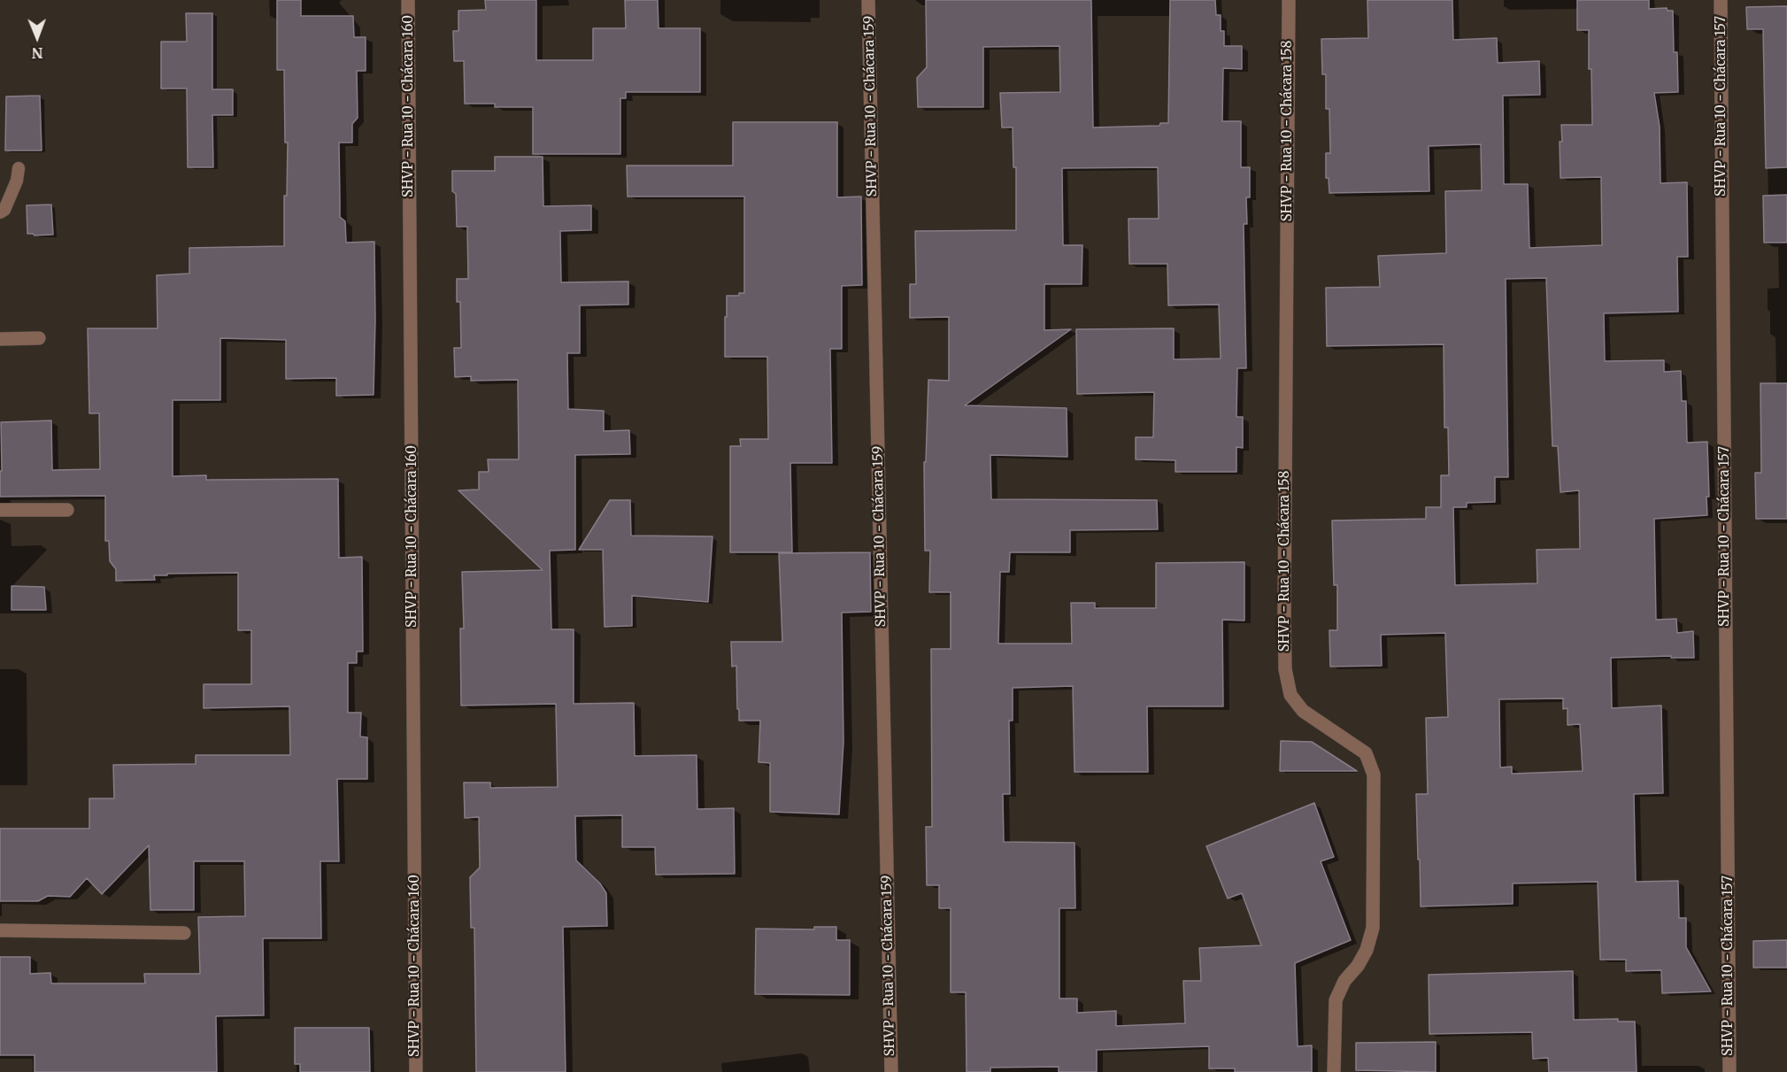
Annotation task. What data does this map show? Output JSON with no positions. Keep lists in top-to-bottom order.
{
  "streets": {
    "street": [
      "SHVP - Rua 10 - Chácara 160",
      "SHVP - Rua 10 - Chácara 159",
      "SHVP - Rua 10 - Chácara 157",
      "SHVP - Rua 10 - Chácara 158"
    ]
  },
  "north": "bottom"
}
